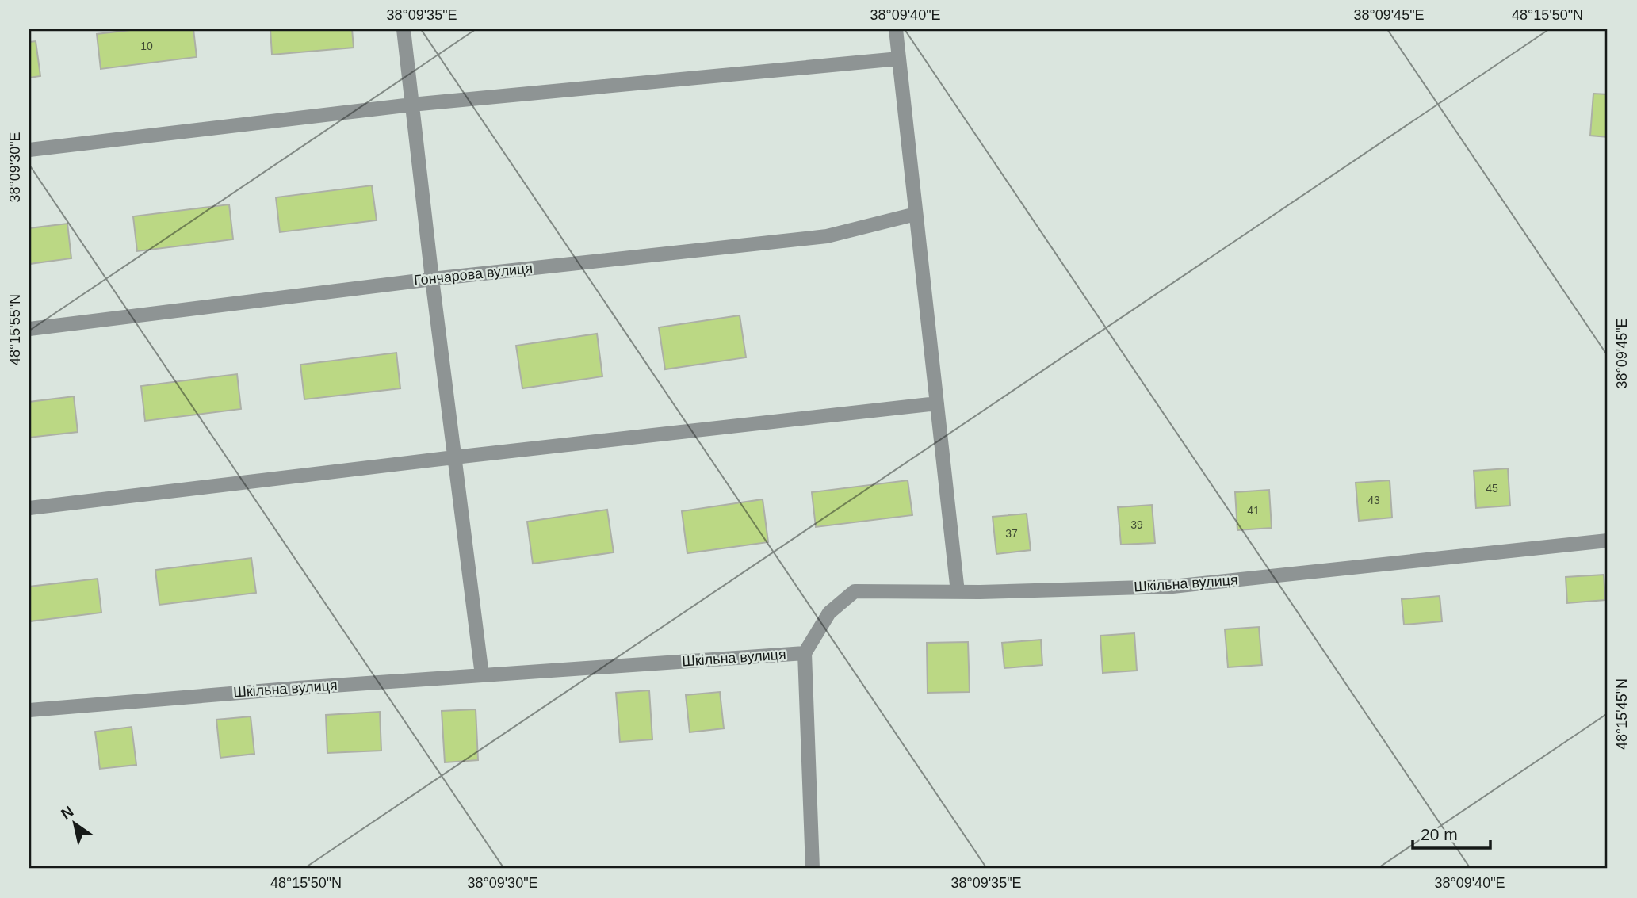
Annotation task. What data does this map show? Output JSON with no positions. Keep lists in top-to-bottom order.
{
  "streets": {
    "street": ["Гончарова вулиця", "Шкільна вулиця"]
  },
  "house_numbers": [
    "10",
    "45",
    "43",
    "41",
    "39",
    "37"
  ],
  "scale_bar": "20 m",
  "north": "top left",
  "coordinates": [
    "38°09'35\"E",
    "38°09'40\"E",
    "38°09'45\"E",
    "48°15'50\"N",
    "38°09'30\"E",
    "48°15'55\"N",
    "48°15'45\"N"
  ]
}
